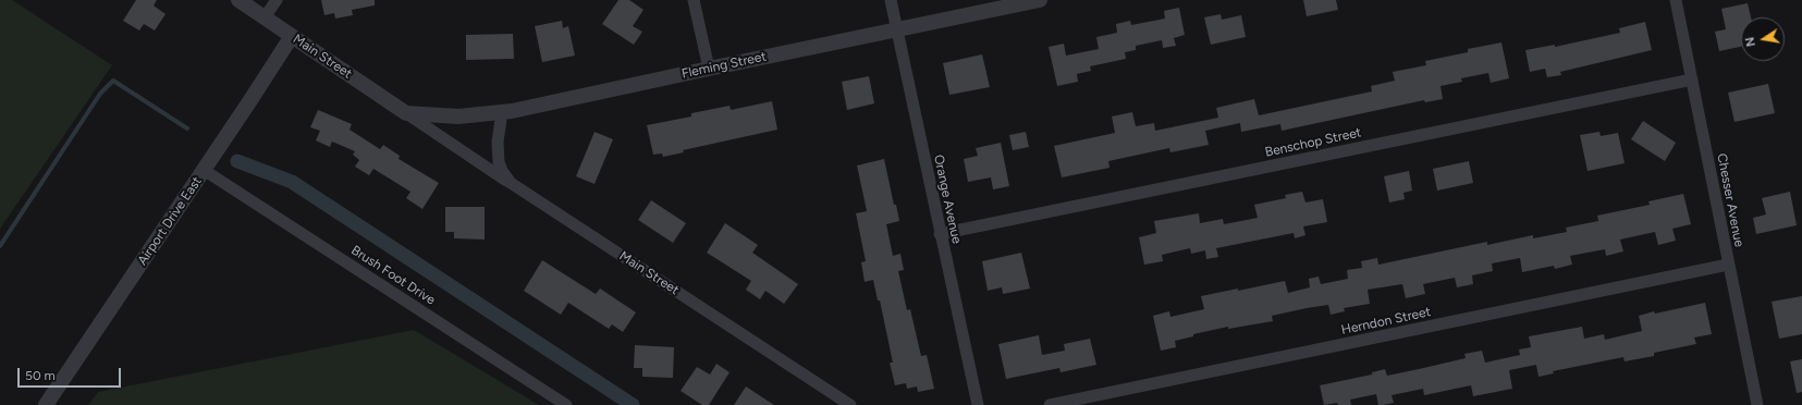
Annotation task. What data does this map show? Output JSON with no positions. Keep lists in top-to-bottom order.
{
  "streets": {
    "street": [
      "Main Street",
      "Fleming Street",
      "Benschop Street",
      "Orange Avenue",
      "Chesser Avenue",
      "Airport Drive East",
      "Brush Foot Drive",
      "Herndon Street"
    ]
  },
  "crossings": [
    ["Main Street", "Fleming Street"],
    ["Main Street", "Airport Drive East"],
    ["Fleming Street", "Orange Avenue"],
    ["Benschop Street", "Orange Avenue"],
    ["Benschop Street", "Chesser Avenue"],
    ["Chesser Avenue", "Herndon Street"],
    ["Airport Drive East", "Brush Foot Drive"]
  ],
  "scale_bar": "50 m",
  "north": "left"
}
